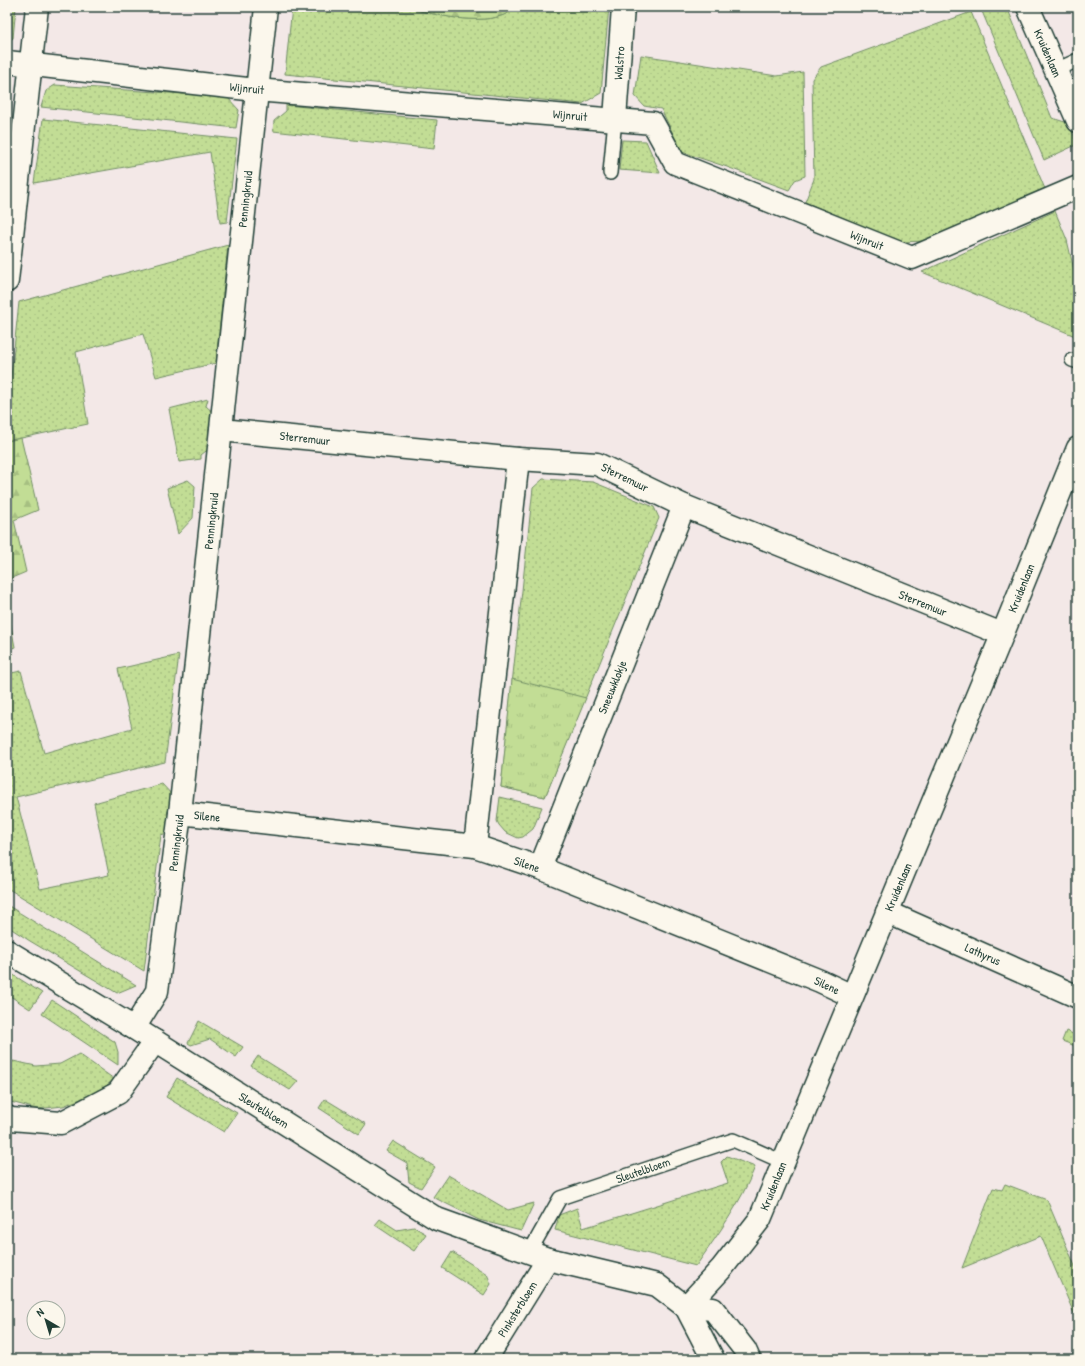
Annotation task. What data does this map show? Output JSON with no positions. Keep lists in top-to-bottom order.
{
  "streets": {
    "street": [
      "Kruidenlaan",
      "Walstro",
      "Wijnruit",
      "Penningkruid",
      "Sterremuur",
      "Sneeuwklokje",
      "Silene",
      "Lathyrus",
      "Sleutelbloem",
      "Pinksterbloem"
    ]
  },
  "crossings": [
    ["Kruidenlaan", "Sterremuur"],
    ["Kruidenlaan", "Silene"],
    ["Kruidenlaan", "Lathyrus"],
    ["Kruidenlaan", "Sleutelbloem"],
    ["Walstro", "Wijnruit"],
    ["Wijnruit", "Penningkruid"],
    ["Penningkruid", "Sterremuur"],
    ["Penningkruid", "Silene"],
    ["Penningkruid", "Sleutelbloem"],
    ["Sterremuur", "Sneeuwklokje"],
    ["Sneeuwklokje", "Silene"],
    ["Sleutelbloem", "Pinksterbloem"]
  ],
  "north": "top left"
}
